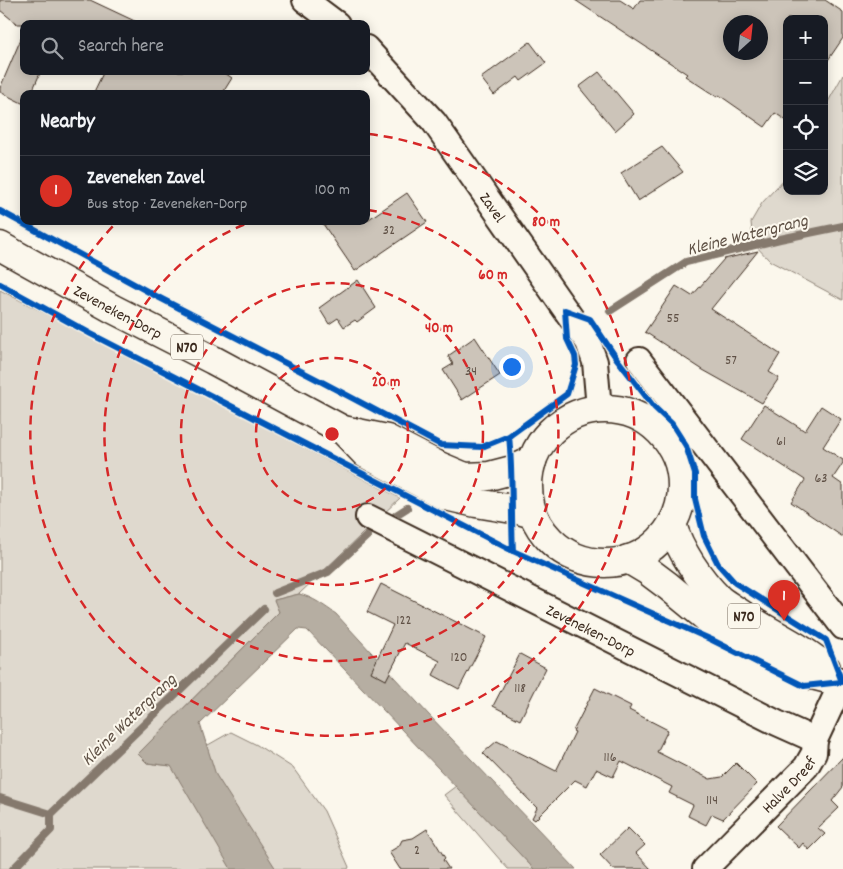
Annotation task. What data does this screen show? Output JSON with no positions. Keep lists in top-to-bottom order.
{
  "streets": {
    "main road": ["Zeveneken-Dorp", "N70"],
    "street": ["Zavel", "Halve Dreef"]
  },
  "crossings": [
    ["Zavel", "Zeveneken-Dorp"],
    ["Zavel", "N70"],
    ["Zeveneken-Dorp", "N70"],
    ["Zeveneken-Dorp", "Halve Dreef"],
    ["N70", "Halve Dreef"]
  ],
  "water": ["Kleine Watergrang"],
  "house_numbers": [
    "32",
    "55",
    "57",
    "34",
    "61",
    "63",
    "122",
    "120",
    "118",
    "116",
    "114",
    "2"
  ],
  "north": "top right",
  "page": {
    "map_buttons": ["+", "−"],
    "search": "Search here",
    "heading": "Nearby",
    "list": [
      {
        "mark": "1",
        "name": "Zeveneken Zavel",
        "note": "Bus stop · Zeveneken-Dorp",
        "value": "100 m"
      }
    ],
    "pins": "1"
  },
  "rings": [
    "80 m",
    "60 m",
    "40 m",
    "20 m"
  ]
}
